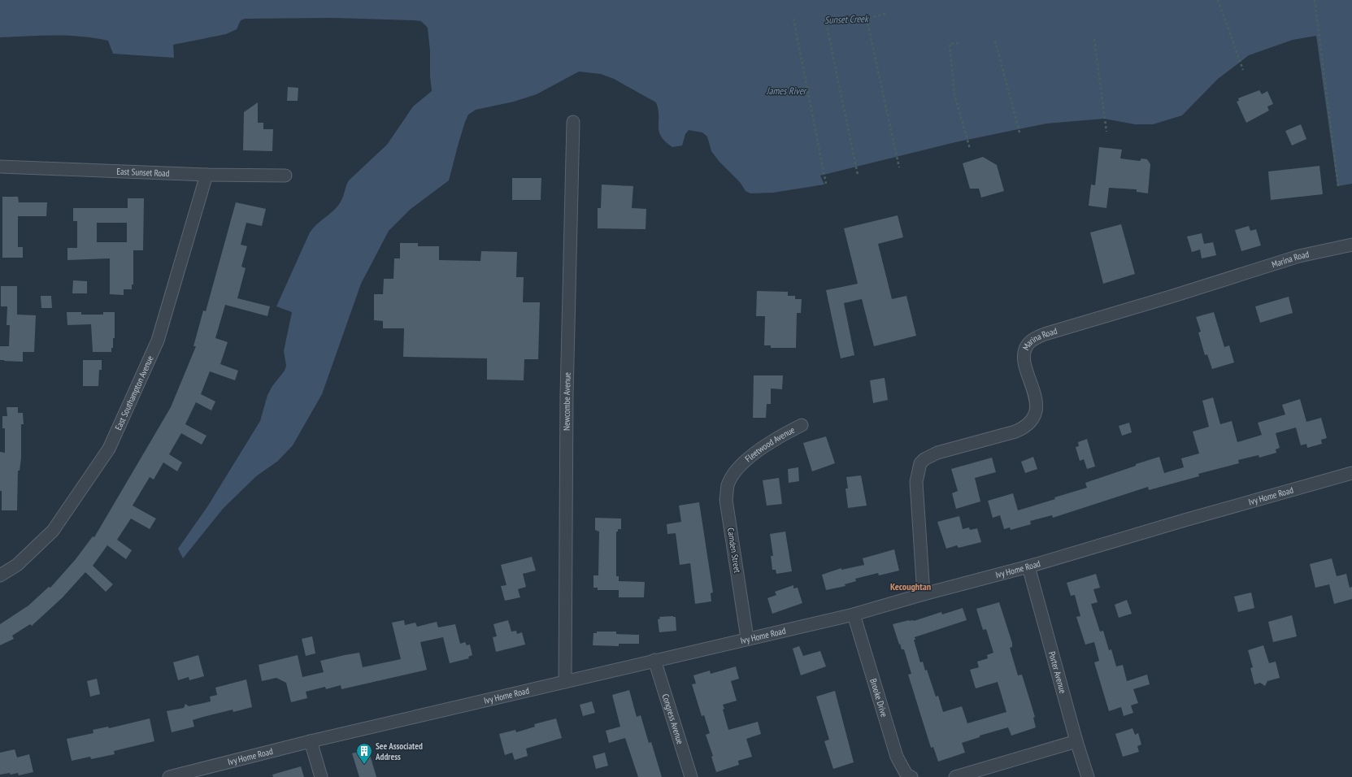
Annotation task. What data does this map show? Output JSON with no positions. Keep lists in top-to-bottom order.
{
  "streets": {
    "street": [
      "East Sunset Road",
      "Marina Road",
      "East Southampton Avenue",
      "Newcombe Avenue",
      "Fleetwood Avenue",
      "Ivy Home Road",
      "Camden Street",
      "Porter Avenue",
      "Brooke Drive",
      "Congress Avenue"
    ]
  },
  "crossings": [
    ["East Sunset Road", "East Southampton Avenue"],
    ["Marina Road", "Ivy Home Road"],
    ["Newcombe Avenue", "Ivy Home Road"],
    ["Fleetwood Avenue", "Camden Street"],
    ["Ivy Home Road", "Camden Street"],
    ["Ivy Home Road", "Porter Avenue"],
    ["Ivy Home Road", "Brooke Drive"],
    ["Ivy Home Road", "Congress Avenue"]
  ],
  "districts": ["Kecoughtan"],
  "water": ["Sunset Creek", "James River"],
  "places": {
    "building": ["See Associated Address"]
  }
}
